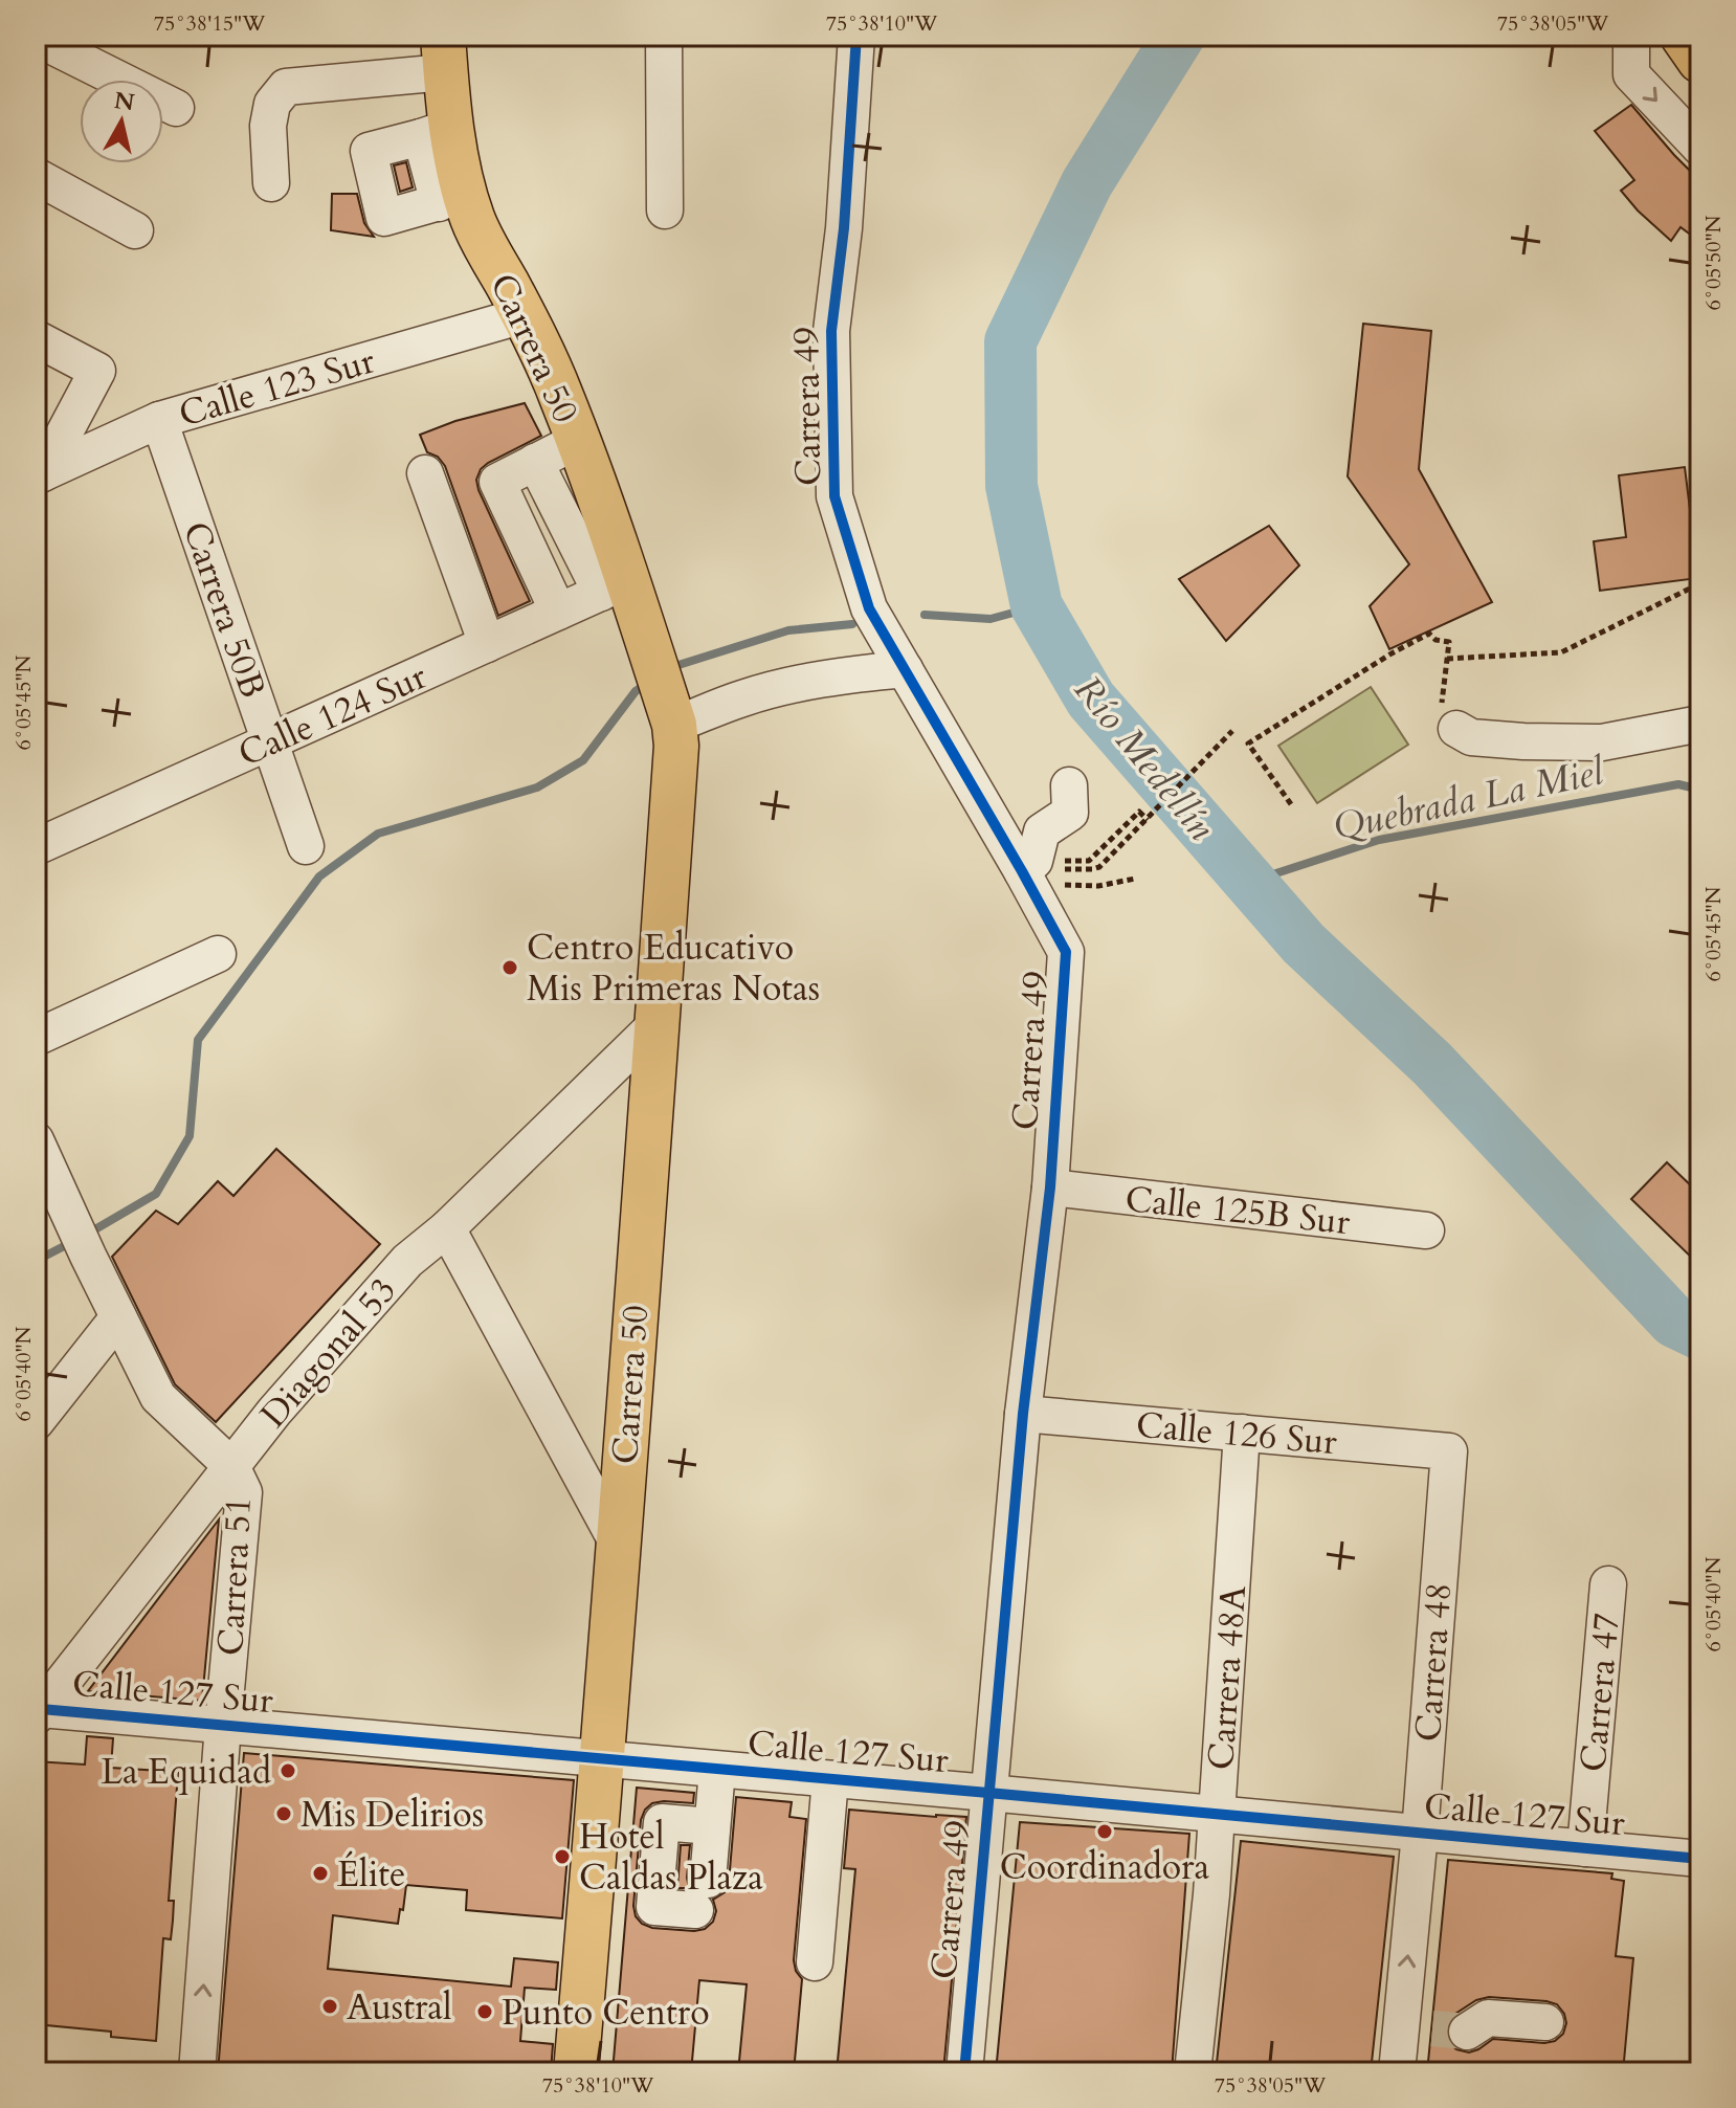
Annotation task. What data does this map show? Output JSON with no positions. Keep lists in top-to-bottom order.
{
  "streets": {
    "main road": ["Carrera 50"],
    "street": [
      "Calle 123 Sur",
      "Carrera 49",
      "Carrera 50B",
      "Calle 124 Sur",
      "Calle 125B Sur",
      "Diagonal 53",
      "Calle 126 Sur",
      "Carrera 51",
      "Carrera 48",
      "Carrera 48A",
      "Calle 127 Sur",
      "Carrera 47"
    ]
  },
  "crossings": [
    ["Carrera 50", "Calle 123 Sur"],
    ["Carrera 50", "Calle 124 Sur"],
    ["Carrera 50", "Diagonal 53"],
    ["Carrera 50", "Calle 127 Sur"],
    ["Calle 123 Sur", "Carrera 50B"],
    ["Carrera 49", "Calle 125B Sur"],
    ["Carrera 49", "Calle 126 Sur"],
    ["Carrera 49", "Calle 127 Sur"],
    ["Carrera 50B", "Calle 124 Sur"],
    ["Diagonal 53", "Carrera 51"],
    ["Diagonal 53", "Calle 127 Sur"],
    ["Calle 126 Sur", "Carrera 48"],
    ["Calle 126 Sur", "Carrera 48A"],
    ["Carrera 51", "Calle 127 Sur"],
    ["Carrera 48", "Calle 127 Sur"],
    ["Carrera 48A", "Calle 127 Sur"],
    ["Calle 127 Sur", "Carrera 47"]
  ],
  "water": ["Río Medellín", "Quebrada La Miel"],
  "places": [
    "Centro Educativo Mis Primeras Notas",
    "La Equidad",
    "Mis Delirios",
    "Coordinadora",
    "Hotel Caldas Plaza",
    "Élite",
    "Austral",
    "Punto Centro"
  ],
  "north": "top",
  "coordinates": [
    "75°38'15\"W",
    "75°38'10\"W",
    "75°38'05\"W",
    "6°05'50\"N",
    "6°05'45\"N",
    "6°05'40\"N"
  ]
}
